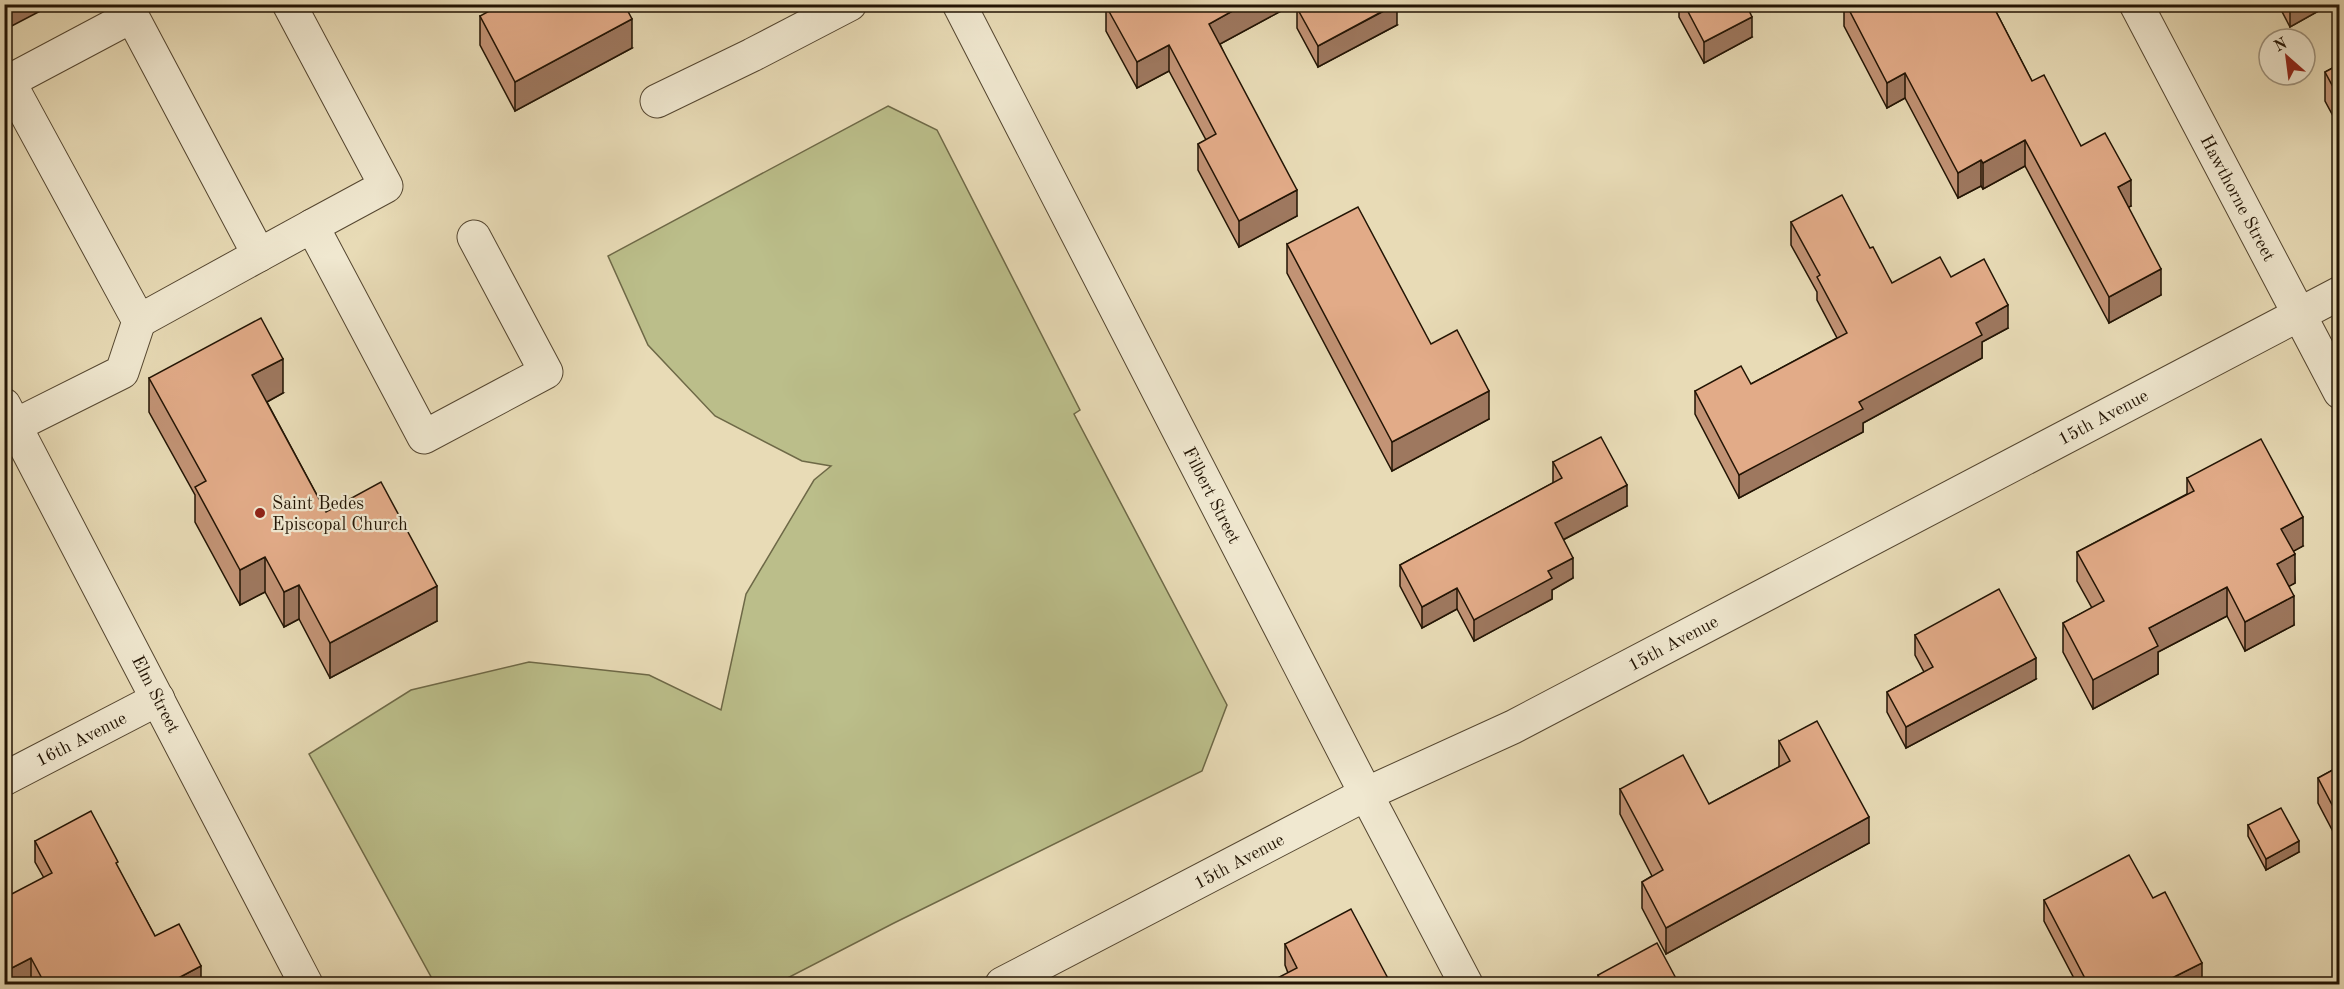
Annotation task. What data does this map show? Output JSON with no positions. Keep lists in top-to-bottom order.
{
  "streets": {
    "street": [
      "Hawthorne Street",
      "15th Avenue",
      "Filbert Street",
      "Elm Street",
      "16th Avenue"
    ]
  },
  "crossings": [
    ["Hawthorne Street", "15th Avenue"],
    ["15th Avenue", "Filbert Street"],
    ["Elm Street", "16th Avenue"]
  ],
  "places": ["Saint Bedes Episcopal Church"],
  "north": "top left"
}
